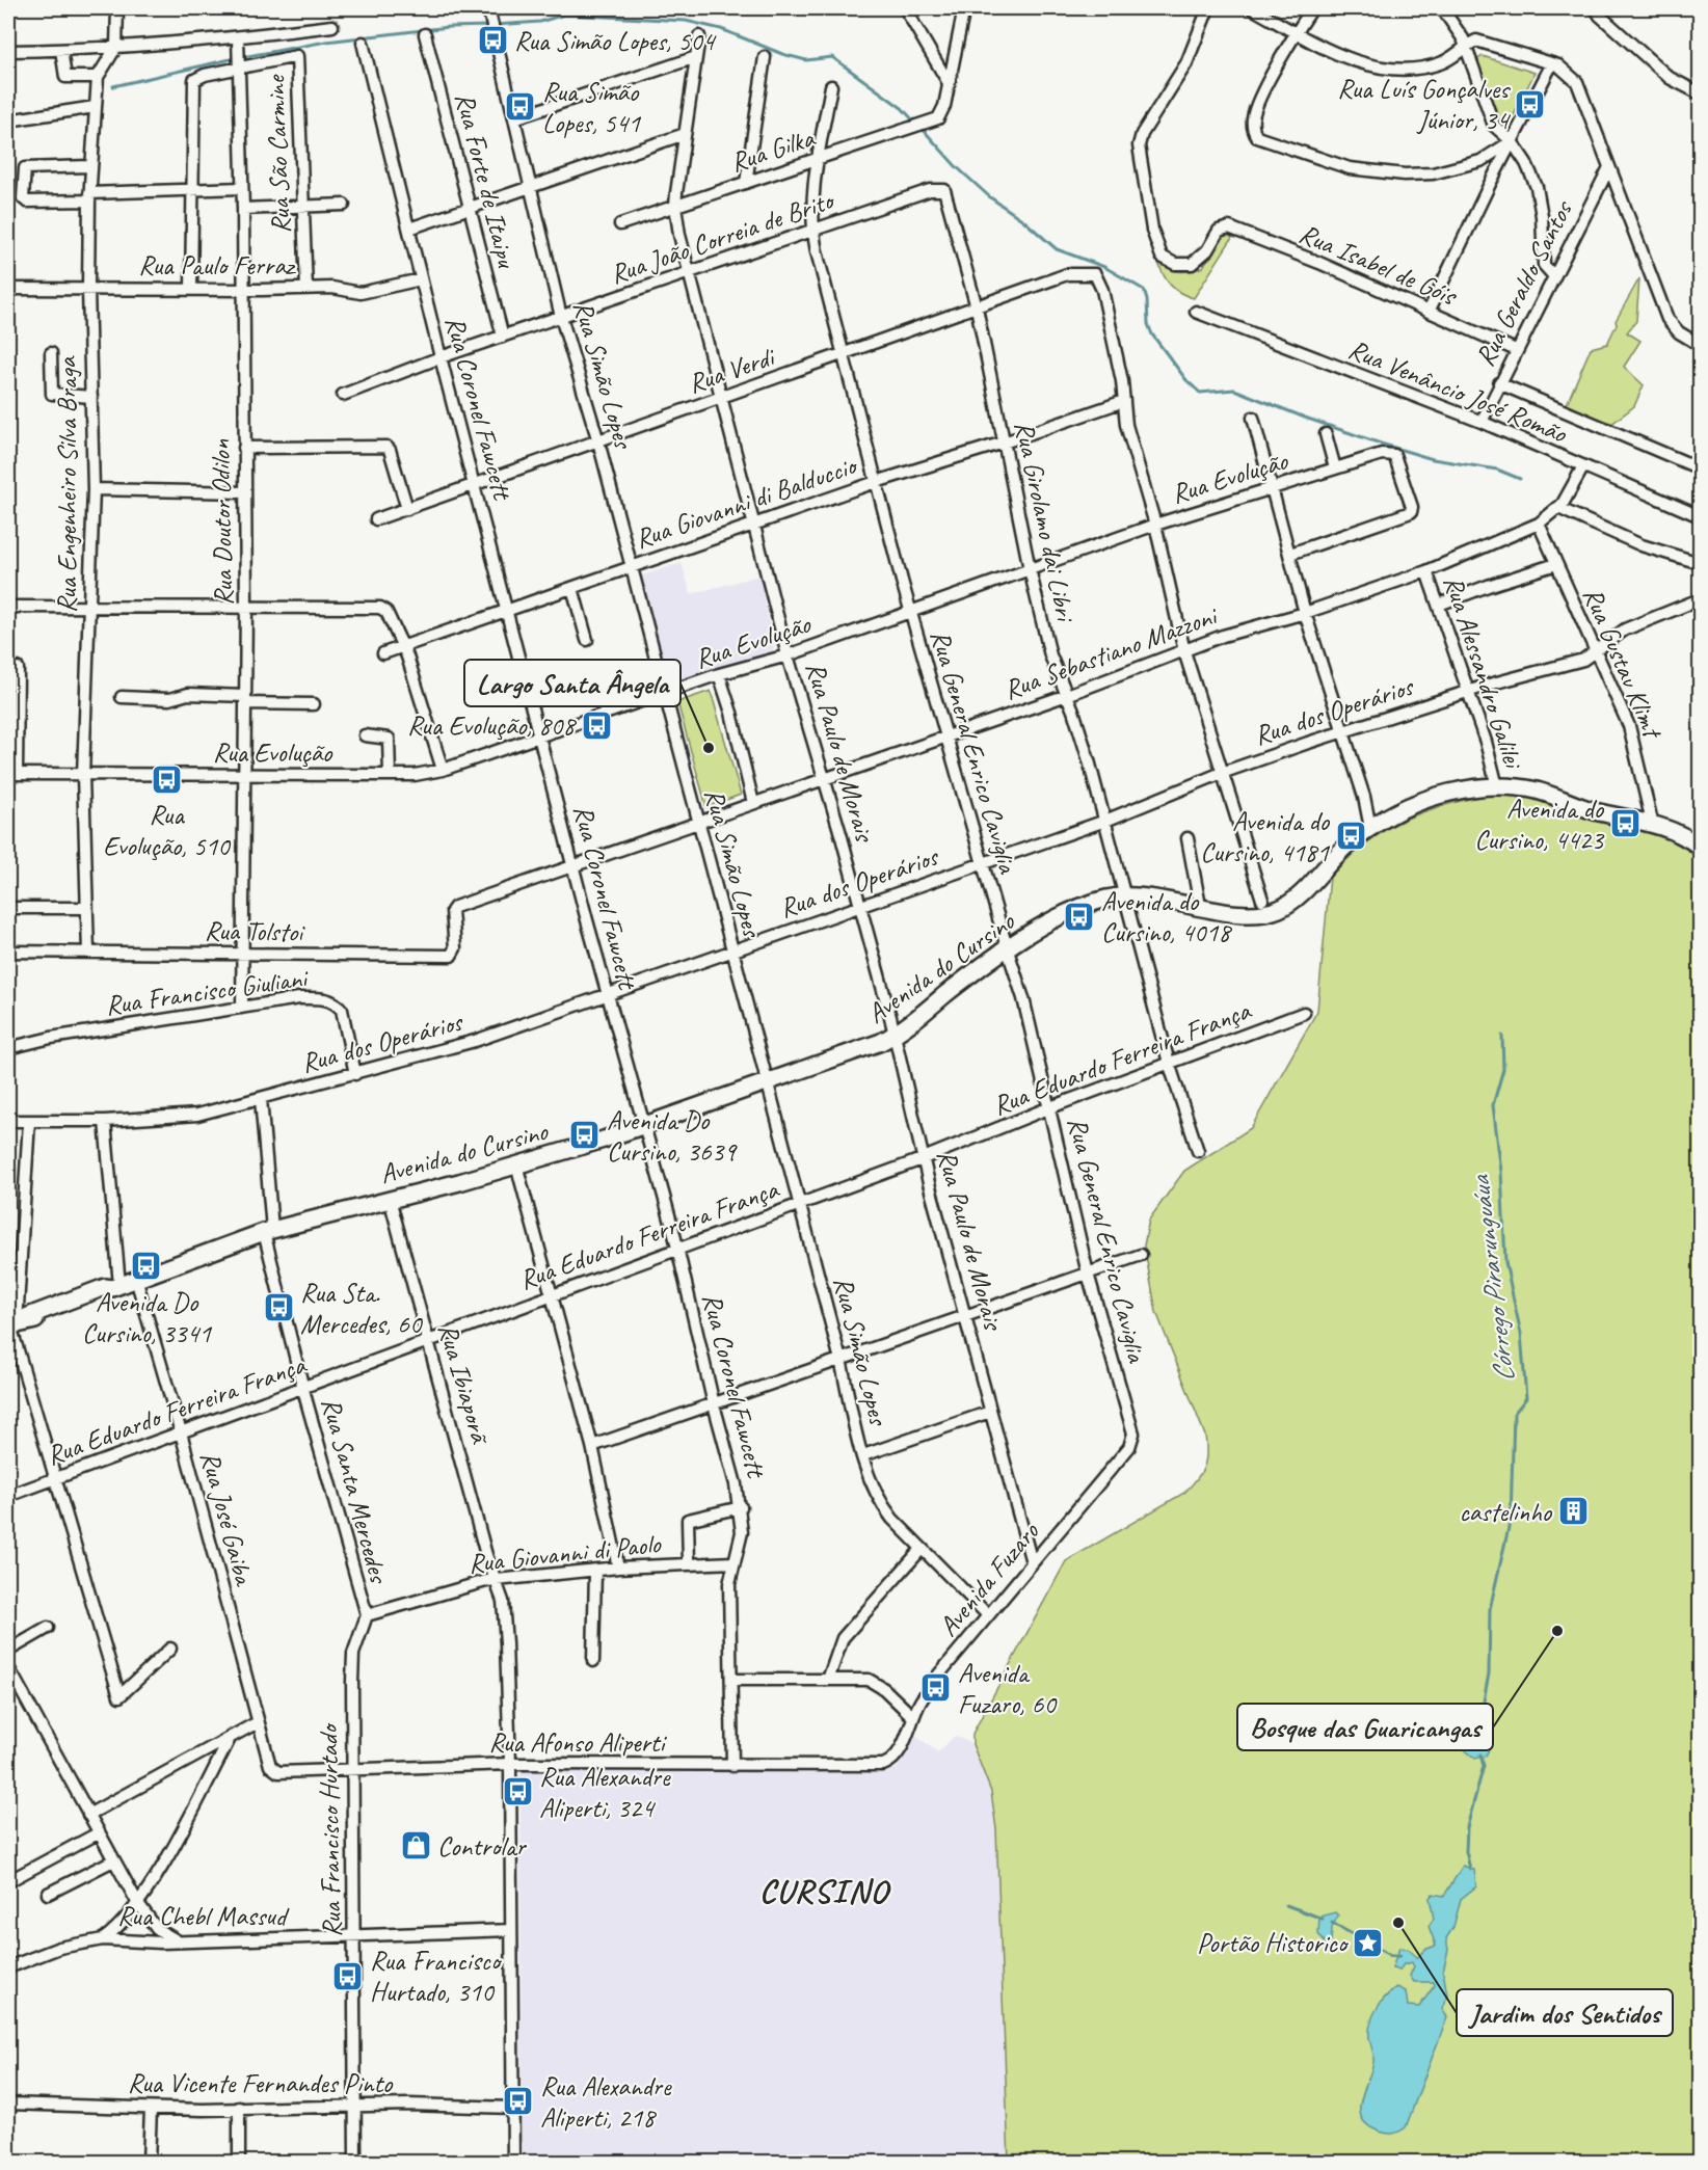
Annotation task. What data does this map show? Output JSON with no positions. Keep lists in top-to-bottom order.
{
  "streets": {
    "main road": ["Avenida do Cursino"],
    "street": [
      "Rua Gilka",
      "Rua São Carmine",
      "Rua Forte de Itaipu",
      "Rua João Correia de Brito",
      "Rua Isabel de Góis",
      "Rua Paulo Ferraz",
      "Rua Geraldo Santos",
      "Rua Verdi",
      "Rua Simão Lopes",
      "Rua Venâncio José Romão",
      "Rua Coronel Fawcett",
      "Rua Evolução",
      "Rua Engenheiro Silva Braga",
      "Rua Giovanni di Balduccio",
      "Rua Girolamo dai Libri",
      "Rua Doutor Odilon",
      "Rua Sebastiano Mazzoni",
      "Rua Gustav Klimt",
      "Rua Alessandro Galilei",
      "Rua dos Operários",
      "Rua Paulo de Morais",
      "Rua General Enrico Caviglia",
      "Rua Tolstoi",
      "Rua Francisco Giuliani",
      "Rua Eduardo Ferreira França",
      "Rua Ibiaporã",
      "Rua Santa Mercedes",
      "Rua José Gaiba",
      "Rua Giovanni di Paolo",
      "Avenida Fuzaro",
      "Rua Afonso Aliperti",
      "Rua Francisco Hurtado",
      "Rua Chebl Massud",
      "Rua Vicente Fernandes Pinto"
    ]
  },
  "crossings": [
    ["Rua Gilka", "Rua Paulo de Morais"],
    ["Rua Gilka", "Rua General Enrico Caviglia"],
    ["Rua São Carmine", "Rua Paulo Ferraz"],
    ["Rua São Carmine", "Rua Doutor Odilon"],
    ["Rua Forte de Itaipu", "Rua João Correia de Brito"],
    ["Rua João Correia de Brito", "Rua Simão Lopes"],
    ["Rua João Correia de Brito", "Rua Coronel Fawcett"],
    ["Rua João Correia de Brito", "Rua Girolamo dai Libri"],
    ["Rua João Correia de Brito", "Rua Paulo de Morais"],
    ["Rua João Correia de Brito", "Rua General Enrico Caviglia"],
    ["Rua Isabel de Góis", "Rua Geraldo Santos"],
    ["Rua Paulo Ferraz", "Rua Coronel Fawcett"],
    ["Rua Paulo Ferraz", "Rua Engenheiro Silva Braga"],
    ["Rua Paulo Ferraz", "Rua Doutor Odilon"],
    ["Rua Geraldo Santos", "Rua Venâncio José Romão"],
    ["Rua Verdi", "Rua Simão Lopes"],
    ["Rua Verdi", "Rua Coronel Fawcett"],
    ["Rua Verdi", "Rua Giovanni di Balduccio"],
    ["Rua Verdi", "Rua Girolamo dai Libri"],
    ["Rua Verdi", "Rua Paulo de Morais"],
    ["Rua Verdi", "Rua General Enrico Caviglia"],
    ["Rua Simão Lopes", "Rua Evolução"],
    ["Rua Simão Lopes", "Rua Giovanni di Balduccio"],
    ["Rua Simão Lopes", "Rua Sebastiano Mazzoni"],
    ["Rua Simão Lopes", "Rua dos Operários"],
    ["Rua Simão Lopes", "Avenida do Cursino"],
    ["Rua Simão Lopes", "Rua Eduardo Ferreira França"],
    ["Rua Simão Lopes", "Avenida Fuzaro"],
    ["Rua Venâncio José Romão", "Rua Sebastiano Mazzoni"],
    ["Rua Coronel Fawcett", "Rua Evolução"],
    ["Rua Coronel Fawcett", "Rua Giovanni di Balduccio"],
    ["Rua Coronel Fawcett", "Rua Sebastiano Mazzoni"],
    ["Rua Coronel Fawcett", "Rua dos Operários"],
    ["Rua Coronel Fawcett", "Avenida do Cursino"],
    ["Rua Coronel Fawcett", "Rua Eduardo Ferreira França"],
    ["Rua Coronel Fawcett", "Rua Giovanni di Paolo"],
    ["Rua Coronel Fawcett", "Rua Afonso Aliperti"],
    ["Rua Evolução", "Rua Engenheiro Silva Braga"],
    ["Rua Evolução", "Rua Girolamo dai Libri"],
    ["Rua Evolução", "Rua Doutor Odilon"],
    ["Rua Evolução", "Rua Paulo de Morais"],
    ["Rua Evolução", "Rua General Enrico Caviglia"],
    ["Rua Engenheiro Silva Braga", "Rua Tolstoi"],
    ["Rua Giovanni di Balduccio", "Rua Girolamo dai Libri"],
    ["Rua Giovanni di Balduccio", "Rua Paulo de Morais"],
    ["Rua Giovanni di Balduccio", "Rua General Enrico Caviglia"],
    ["Rua Girolamo dai Libri", "Rua Sebastiano Mazzoni"],
    ["Rua Girolamo dai Libri", "Rua dos Operários"],
    ["Rua Girolamo dai Libri", "Avenida do Cursino"],
    ["Rua Girolamo dai Libri", "Rua Eduardo Ferreira França"],
    ["Rua Doutor Odilon", "Rua Tolstoi"],
    ["Rua Doutor Odilon", "Rua Francisco Giuliani"],
    ["Rua Sebastiano Mazzoni", "Rua Gustav Klimt"],
    ["Rua Sebastiano Mazzoni", "Rua Alessandro Galilei"],
    ["Rua Sebastiano Mazzoni", "Rua Paulo de Morais"],
    ["Rua Sebastiano Mazzoni", "Rua General Enrico Caviglia"],
    ["Rua Sebastiano Mazzoni", "Rua Tolstoi"],
    ["Rua Gustav Klimt", "Rua dos Operários"],
    ["Rua Gustav Klimt", "Avenida do Cursino"],
    ["Rua Alessandro Galilei", "Rua dos Operários"],
    ["Rua Alessandro Galilei", "Avenida do Cursino"],
    ["Rua dos Operários", "Rua Paulo de Morais"],
    ["Rua dos Operários", "Rua General Enrico Caviglia"],
    ["Rua dos Operários", "Rua Francisco Giuliani"],
    ["Rua dos Operários", "Rua Santa Mercedes"],
    ["Rua Paulo de Morais", "Avenida do Cursino"],
    ["Rua Paulo de Morais", "Rua Eduardo Ferreira França"],
    ["Rua Paulo de Morais", "Avenida Fuzaro"],
    ["Rua General Enrico Caviglia", "Avenida do Cursino"],
    ["Rua General Enrico Caviglia", "Rua Eduardo Ferreira França"],
    ["Rua General Enrico Caviglia", "Avenida Fuzaro"],
    ["Avenida do Cursino", "Rua Ibiaporã"],
    ["Avenida do Cursino", "Rua Santa Mercedes"],
    ["Avenida do Cursino", "Rua José Gaiba"],
    ["Rua Eduardo Ferreira França", "Rua Ibiaporã"],
    ["Rua Eduardo Ferreira França", "Rua Santa Mercedes"],
    ["Rua Eduardo Ferreira França", "Rua José Gaiba"],
    ["Rua Ibiaporã", "Rua Giovanni di Paolo"],
    ["Rua Ibiaporã", "Rua Afonso Aliperti"],
    ["Rua Ibiaporã", "Rua Chebl Massud"],
    ["Rua Ibiaporã", "Rua Vicente Fernandes Pinto"],
    ["Rua Santa Mercedes", "Rua Giovanni di Paolo"],
    ["Rua Santa Mercedes", "Rua Francisco Hurtado"],
    ["Rua José Gaiba", "Rua Afonso Aliperti"],
    ["Rua Giovanni di Paolo", "Rua Francisco Hurtado"],
    ["Avenida Fuzaro", "Rua Afonso Aliperti"],
    ["Rua Afonso Aliperti", "Rua Francisco Hurtado"],
    ["Rua Francisco Hurtado", "Rua Chebl Massud"],
    ["Rua Francisco Hurtado", "Rua Vicente Fernandes Pinto"]
  ],
  "districts": ["CURSINO"],
  "water": ["Córrego Pirarunguáua"],
  "places": {
    "bus stop": [
      "Rua Simão Lopes, 504",
      "Rua Luís Gonçalves Júnior, 34",
      "Rua Simão Lopes, 541",
      "Rua Evolução, 808",
      "Rua Evolução, 510",
      "Avenida do Cursino, 4423",
      "Avenida do Cursino, 4181",
      "Avenida do Cursino, 4018",
      "Avenida Do Cursino, 3639",
      "Avenida Do Cursino, 3341",
      "Rua Sta. Mercedes, 60",
      "Avenida Fuzaro, 60",
      "Rua Alexandre Aliperti, 324",
      "Rua Francisco Hurtado, 310",
      "Rua Alexandre Aliperti, 218"
    ],
    "other": ["Largo Santa Ângela", "Bosque das Guaricangas", "Jardim dos Sentidos"],
    "building": ["castelinho"],
    "shop": ["Controlar"],
    "place": ["Portão Historico"]
  }
}
